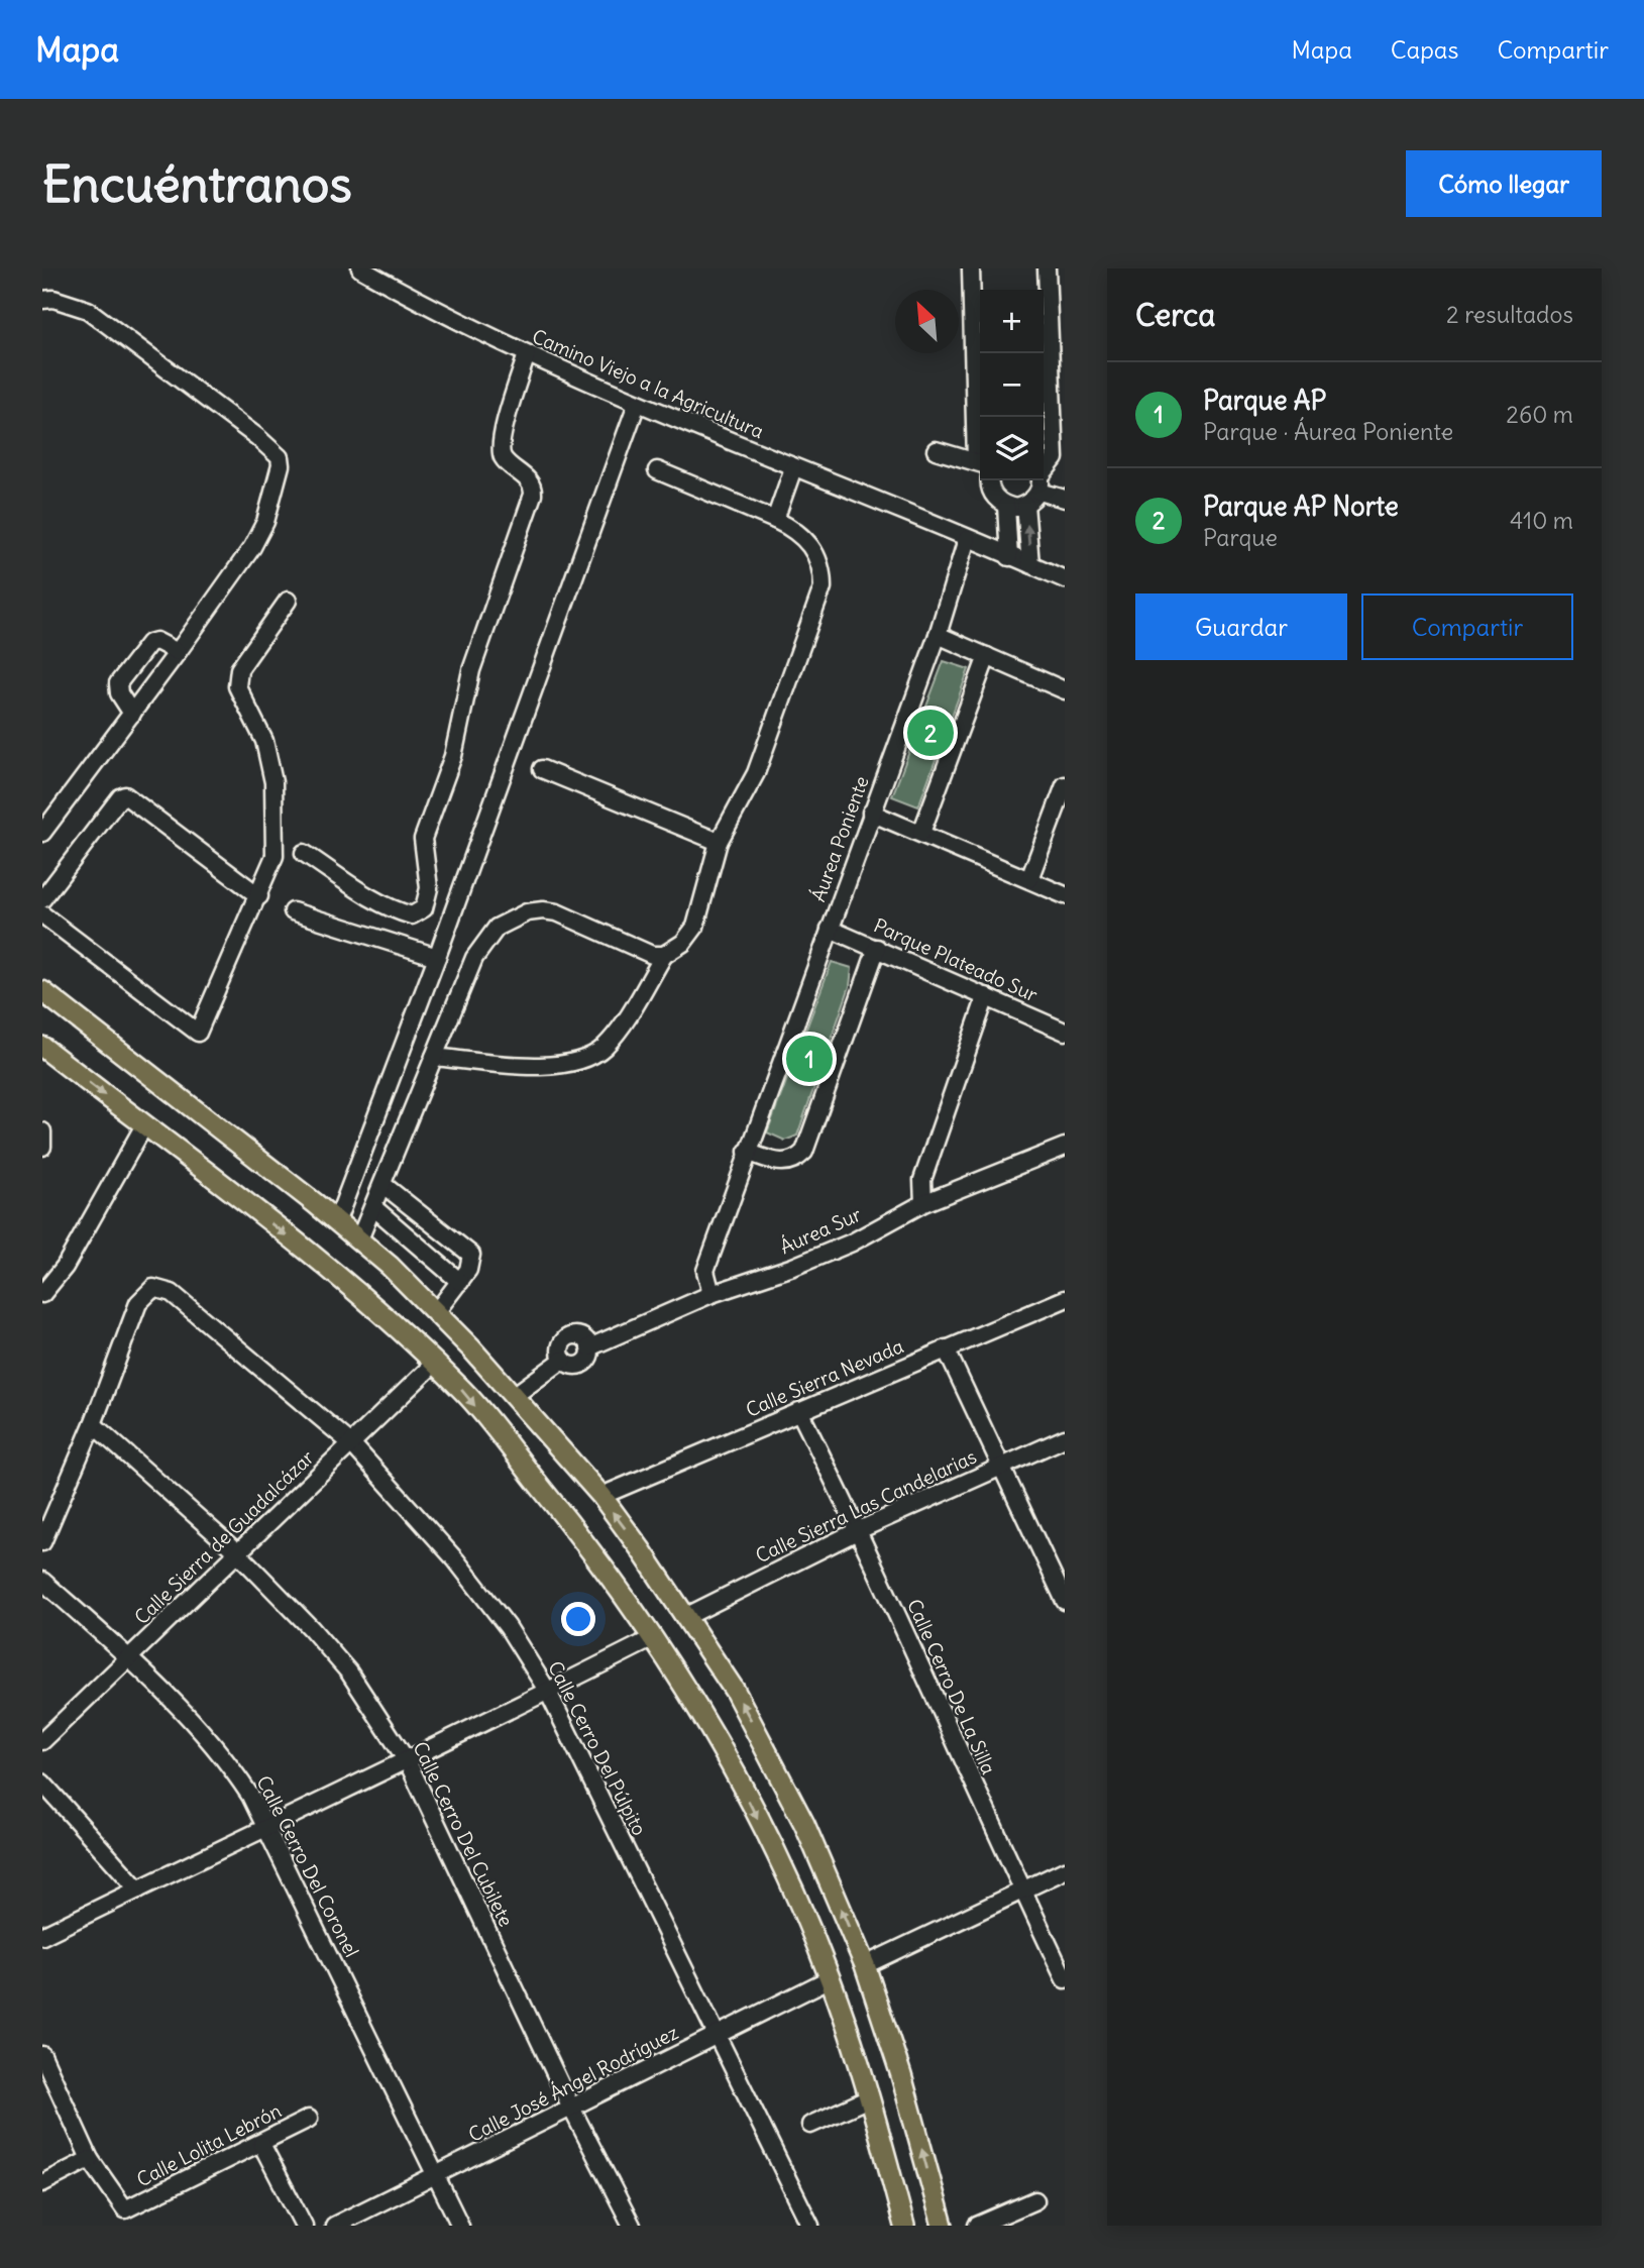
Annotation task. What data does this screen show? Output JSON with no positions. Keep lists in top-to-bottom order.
{
  "streets": {
    "street": [
      "Camino Viejo a la Agricultura",
      "Áurea Poniente",
      "Parque Plateado Sur",
      "Áurea Sur",
      "Calle Sierra Nevada",
      "Calle Sierra Las Candelarias",
      "Calle Sierra de Guadalcázar",
      "Calle Cerro De La Silla",
      "Calle Cerro Del Púlpito",
      "Calle Cerro Del Cubilete",
      "Calle Cerro Del Coronel",
      "Calle José Ángel Rodríguez",
      "Calle Lolita Lebrón"
    ]
  },
  "crossings": [
    ["Camino Viejo a la Agricultura", "Áurea Poniente"],
    ["Áurea Poniente", "Parque Plateado Sur"],
    ["Áurea Poniente", "Áurea Sur"],
    ["Calle Sierra Nevada", "Calle Cerro De La Silla"],
    ["Calle Sierra Las Candelarias", "Calle Cerro De La Silla"],
    ["Calle Sierra de Guadalcázar", "Calle Cerro Del Púlpito"],
    ["Calle Sierra de Guadalcázar", "Calle Cerro Del Cubilete"],
    ["Calle Sierra de Guadalcázar", "Calle Cerro Del Coronel"],
    ["Calle Cerro Del Púlpito", "Calle Cerro Del Cubilete"],
    ["Calle Cerro Del Púlpito", "Calle José Ángel Rodríguez"],
    ["Calle Cerro Del Cubilete", "Calle José Ángel Rodríguez"],
    ["Calle Cerro Del Coronel", "Calle José Ángel Rodríguez"]
  ],
  "north": "top left",
  "page": {
    "header": "Mapa",
    "nav": ["Mapa", "Capas", "Compartir"],
    "buttons": [
      "Cómo llegar",
      ["Guardar", "Compartir"]
    ],
    "title": "Encuéntranos",
    "heading": ["Cerca", "2 resultados"],
    "map_buttons": ["+", "−"],
    "list": [
      {
        "mark": "1",
        "name": "Parque AP",
        "note": "Parque · Áurea Poniente",
        "value": "260 m"
      },
      {
        "mark": "2",
        "name": "Parque AP Norte",
        "note": "Parque",
        "value": "410 m"
      }
    ],
    "pins": ["2", "1"]
  }
}
